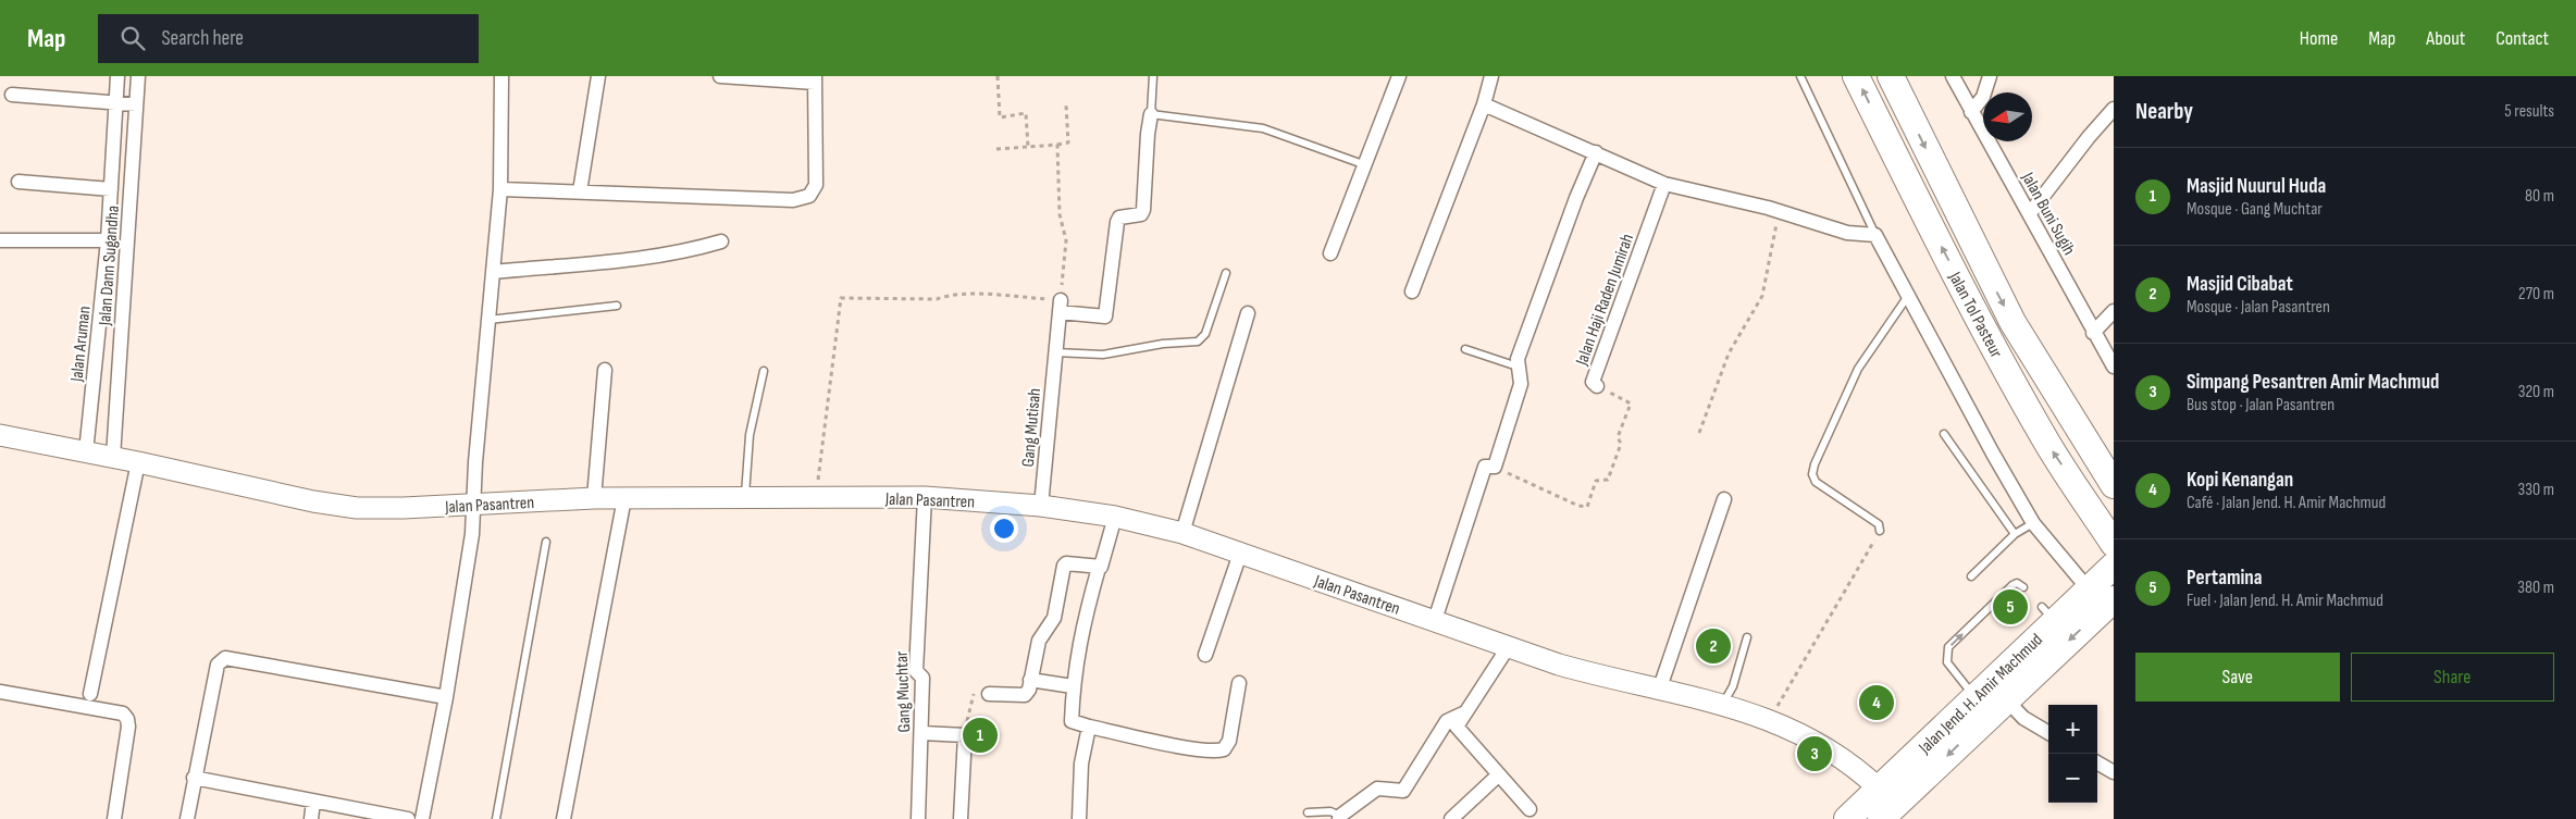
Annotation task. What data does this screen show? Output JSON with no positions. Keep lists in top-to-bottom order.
{
  "streets": {
    "highway": ["Jalan Tol Pasteur", "Jalan Jend. H. Amir Machmud"],
    "main road": ["Jalan Pasantren"],
    "street": [
      "Jalan Buni Sugih",
      "Jalan Dann Sugandha",
      "Jalan Haji Raden Jumirah",
      "Jalan Aruman",
      "Gang Mutisah",
      "Gang Muchtar"
    ]
  },
  "crossings": [
    ["Jalan Dann Sugandha", "Jalan Pasantren"],
    ["Jalan Aruman", "Jalan Pasantren"],
    ["Gang Mutisah", "Jalan Pasantren"],
    ["Jalan Pasantren", "Gang Muchtar"],
    ["Jalan Pasantren", "Jalan Jend. H. Amir Machmud"]
  ],
  "north": "left",
  "page": {
    "header": "Map",
    "search": "Search here",
    "nav": [
      "Home",
      "Map",
      "About",
      "Contact"
    ],
    "heading": ["Nearby", "5 results"],
    "list": [
      {
        "mark": "1",
        "name": "Masjid Nuurul Huda",
        "note": "Mosque · Gang Muchtar",
        "value": "80 m"
      },
      {
        "mark": "2",
        "name": "Masjid Cibabat",
        "note": "Mosque · Jalan Pasantren",
        "value": "270 m"
      },
      {
        "mark": "3",
        "name": "Simpang Pesantren Amir Machmud",
        "note": "Bus stop · Jalan Pasantren",
        "value": "320 m"
      },
      {
        "mark": "4",
        "name": "Kopi Kenangan",
        "note": "Café · Jalan Jend. H. Amir Machmud",
        "value": "330 m"
      },
      {
        "mark": "5",
        "name": "Pertamina",
        "note": "Fuel · Jalan Jend. H. Amir Machmud",
        "value": "380 m"
      }
    ],
    "pins": [
      "5",
      "2",
      "4",
      "1",
      "3"
    ],
    "buttons": ["Save", "Share"],
    "map_buttons": ["+", "−"]
  }
}
